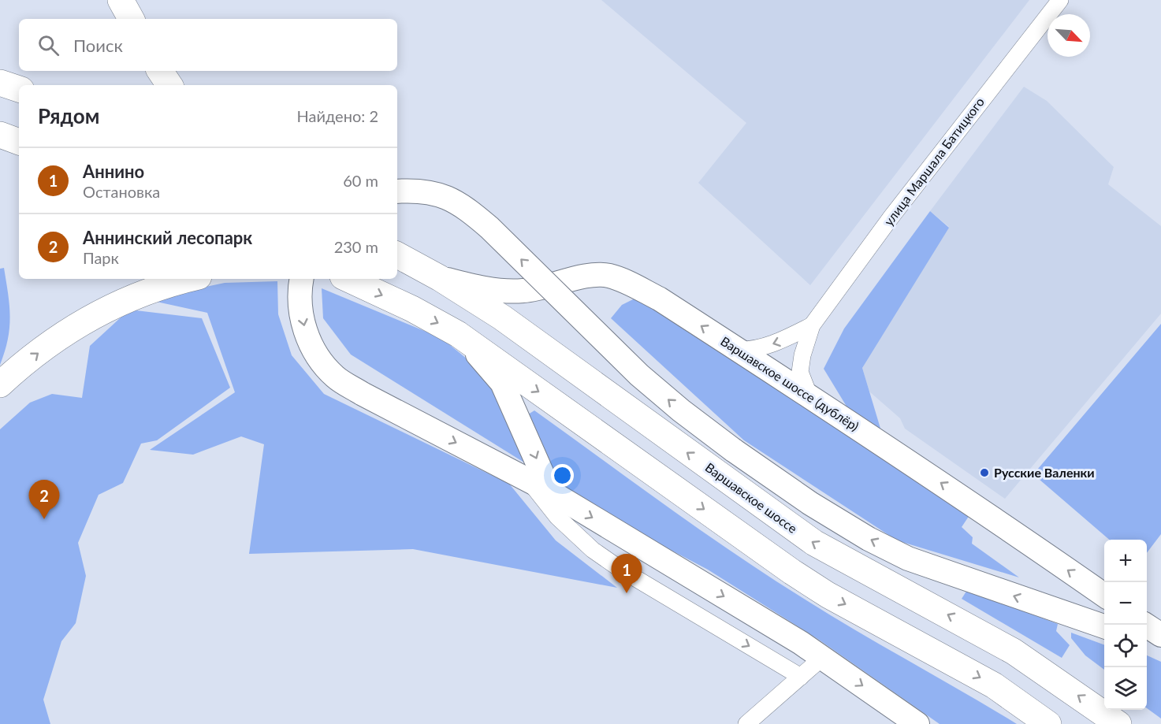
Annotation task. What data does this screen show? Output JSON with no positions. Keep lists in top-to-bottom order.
{
  "streets": {
    "main road": ["Варшавское шоссе (дублёр)", "Варшавское шоссе"],
    "street": ["улица Маршала Батицкого"]
  },
  "crossings": [
    ["улица Маршала Батицкого", "Варшавское шоссе (дублёр)"],
    ["Варшавское шоссе (дублёр)", "Варшавское шоссе"]
  ],
  "places": ["Русские Валенки"],
  "north": "bottom right",
  "page": {
    "search": "Поиск",
    "heading": ["Рядом", "Найдено: 2"],
    "list": [
      {
        "mark": "1",
        "name": "Аннино",
        "note": "Остановка",
        "value": "60 m"
      },
      {
        "mark": "2",
        "name": "Аннинский лесопарк",
        "note": "Парк",
        "value": "230 m"
      }
    ],
    "pins": ["2", "1"],
    "map_buttons": ["+", "−"]
  }
}
